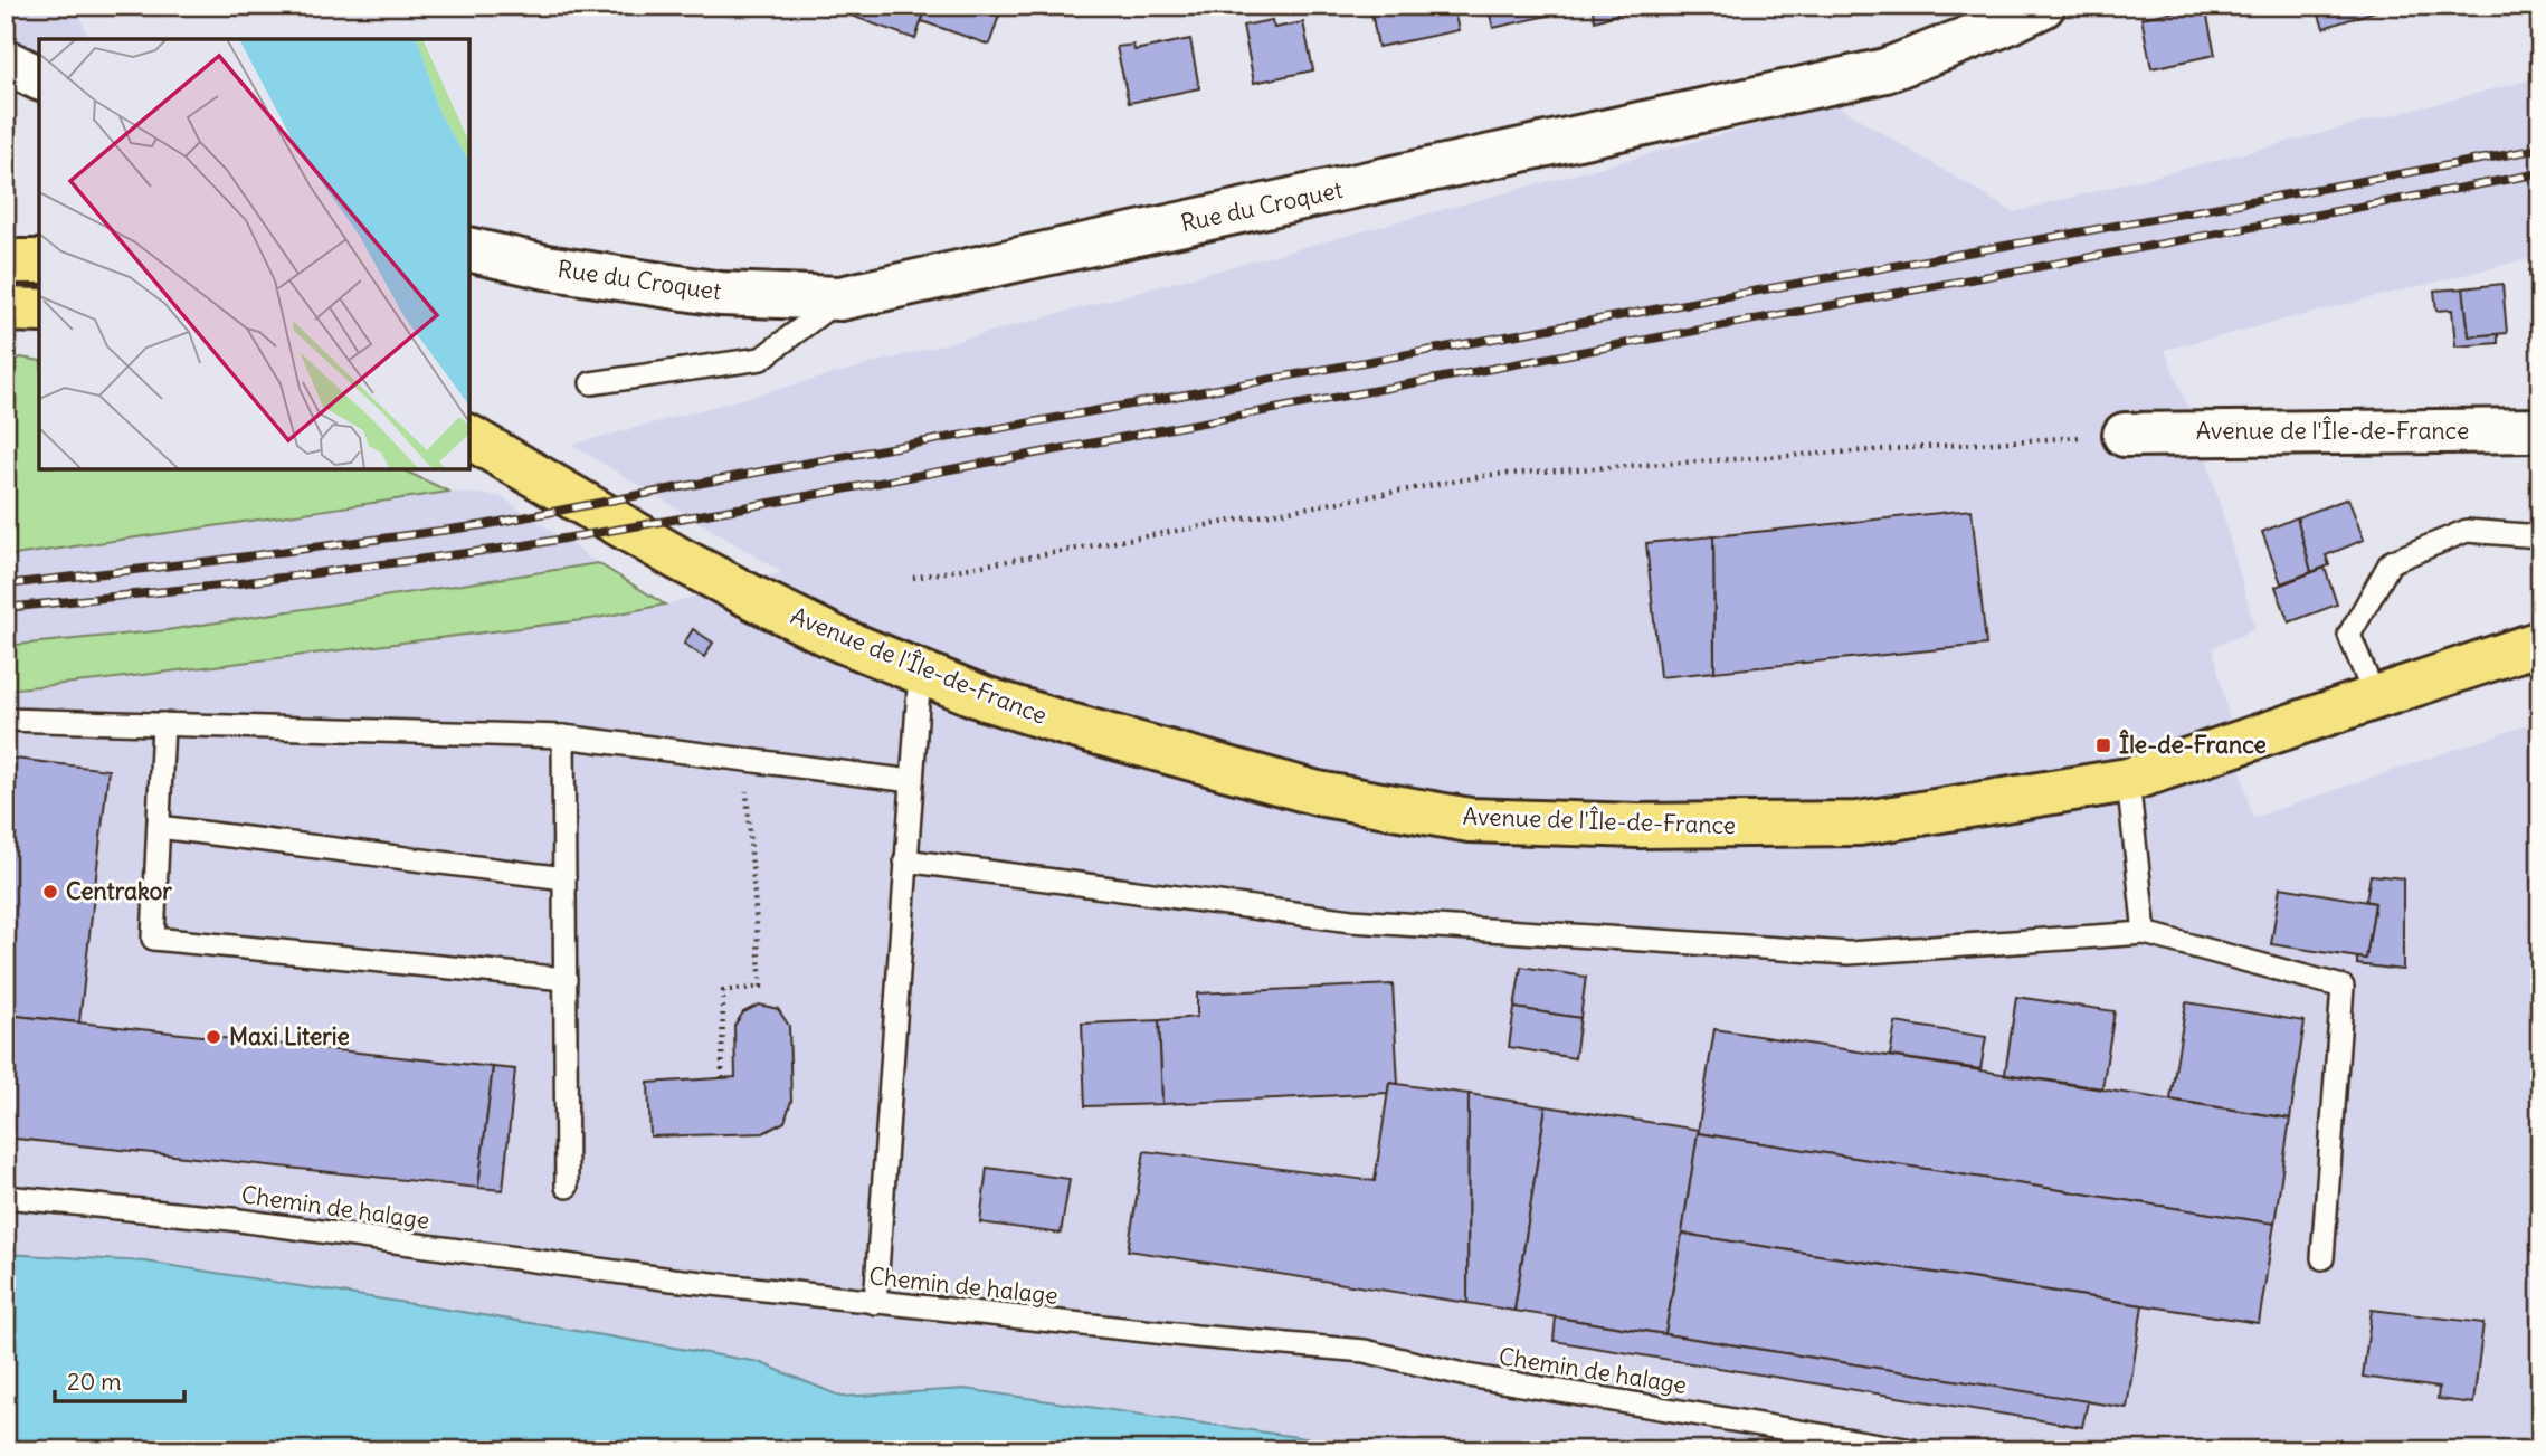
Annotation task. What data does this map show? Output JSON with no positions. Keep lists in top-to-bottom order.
{
  "streets": {
    "main road": ["Avenue de l'Île-de-France"],
    "street": ["Rue du Croquet"],
    "lane": ["Chemin de halage"]
  },
  "places": {
    "transit": ["Île-de-France"],
    "other": ["Centrakor", "Maxi Literie"]
  },
  "scale_bar": "20 m"
}
